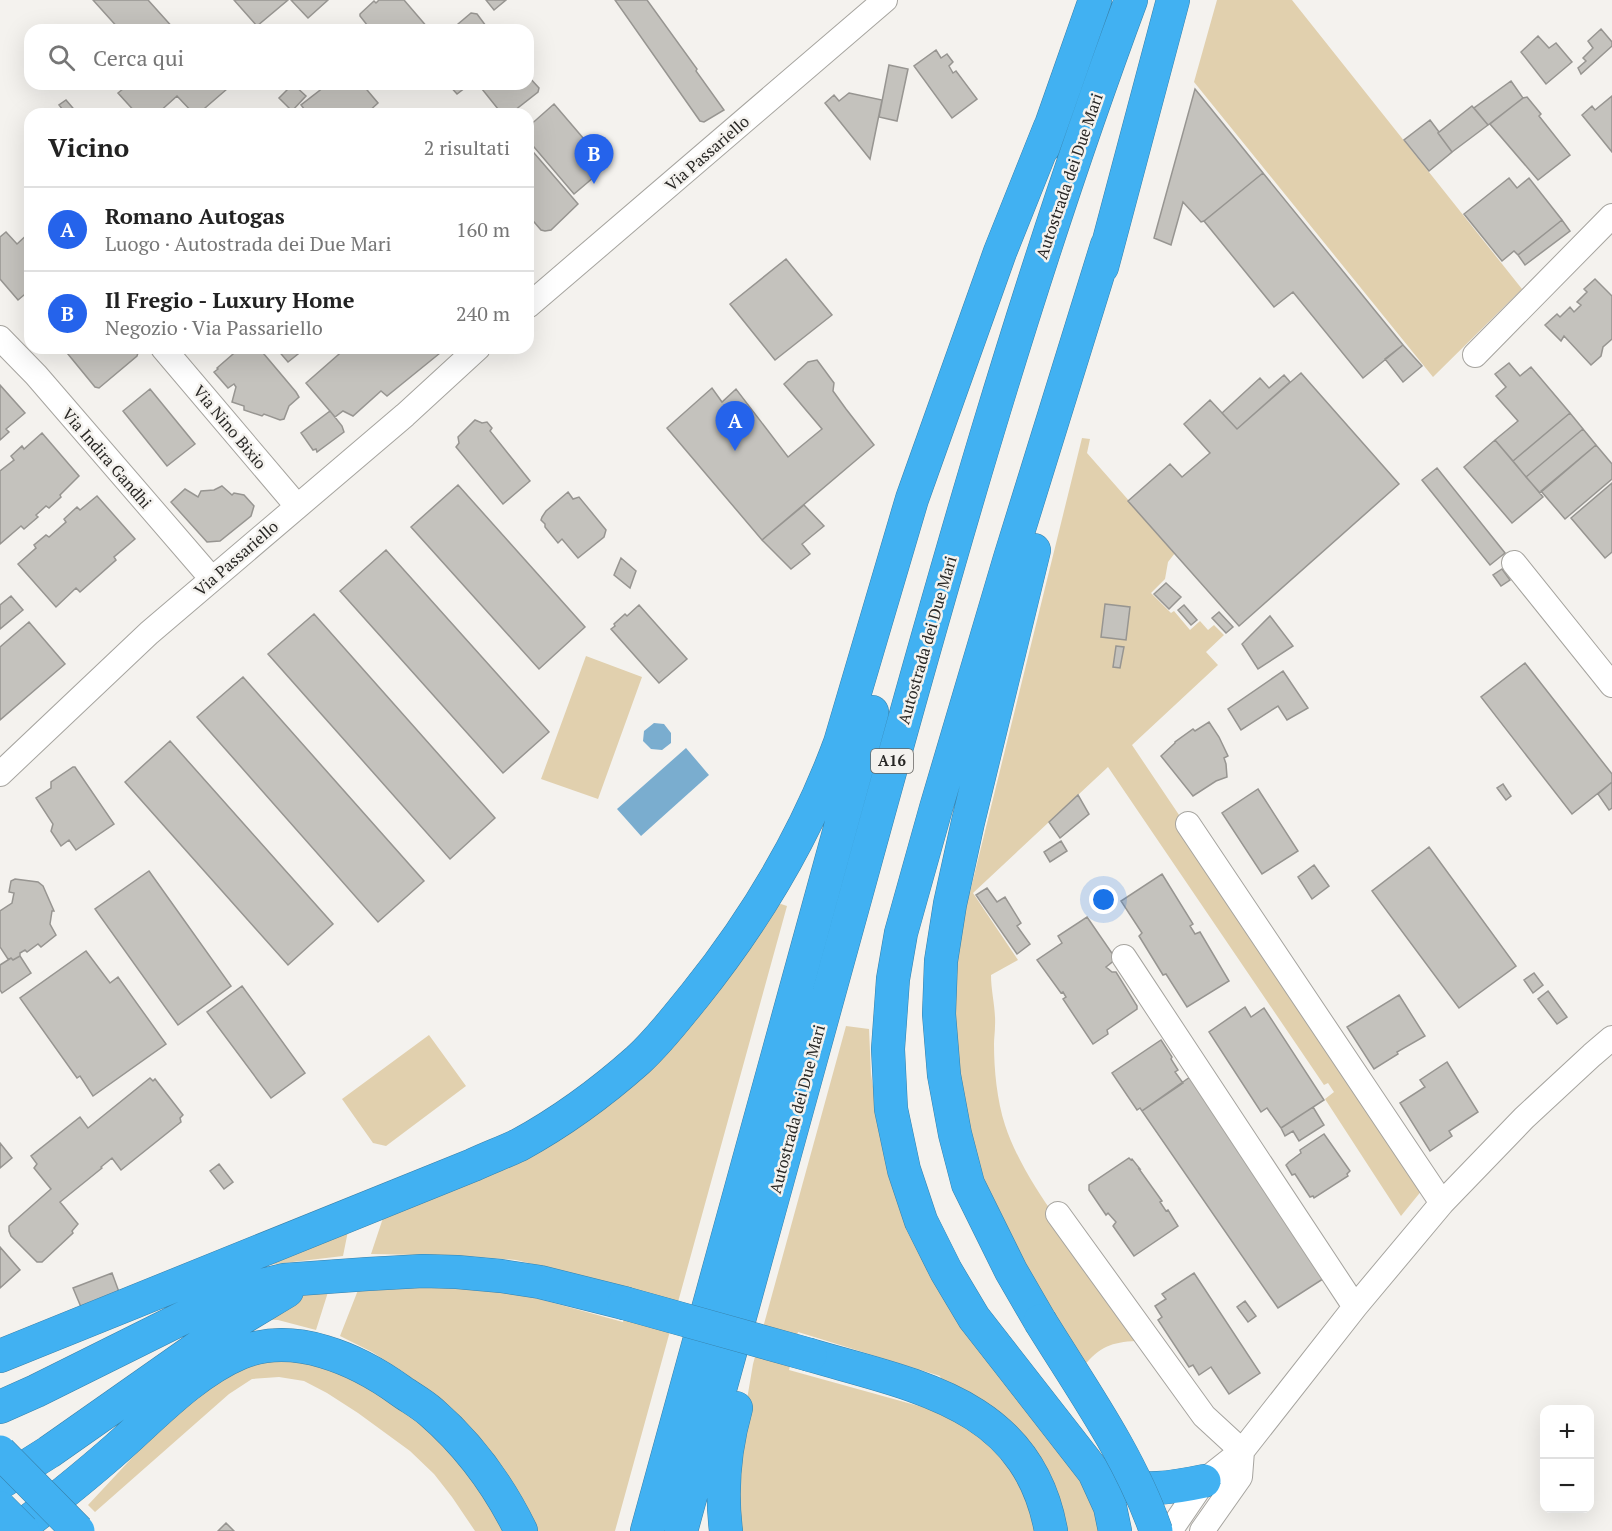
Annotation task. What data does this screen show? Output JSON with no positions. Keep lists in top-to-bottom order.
{
  "streets": {
    "highway": ["Autostrada dei Due Mari", "A16"],
    "street": ["Via Passariello", "Via Nino Bixio", "Via Indira Gandhi"]
  },
  "crossings": [
    ["Via Passariello", "Via Nino Bixio"],
    ["Via Passariello", "Via Indira Gandhi"]
  ],
  "page": {
    "search": "Cerca qui",
    "heading": ["Vicino", "2 risultati"],
    "pins": ["B", "A"],
    "list": [
      {
        "mark": "A",
        "name": "Romano Autogas",
        "note": "Luogo · Autostrada dei Due Mari",
        "value": "160 m"
      },
      {
        "mark": "B",
        "name": "Il Fregio - Luxury Home",
        "note": "Negozio · Via Passariello",
        "value": "240 m"
      }
    ],
    "map_buttons": ["+", "−"]
  }
}
